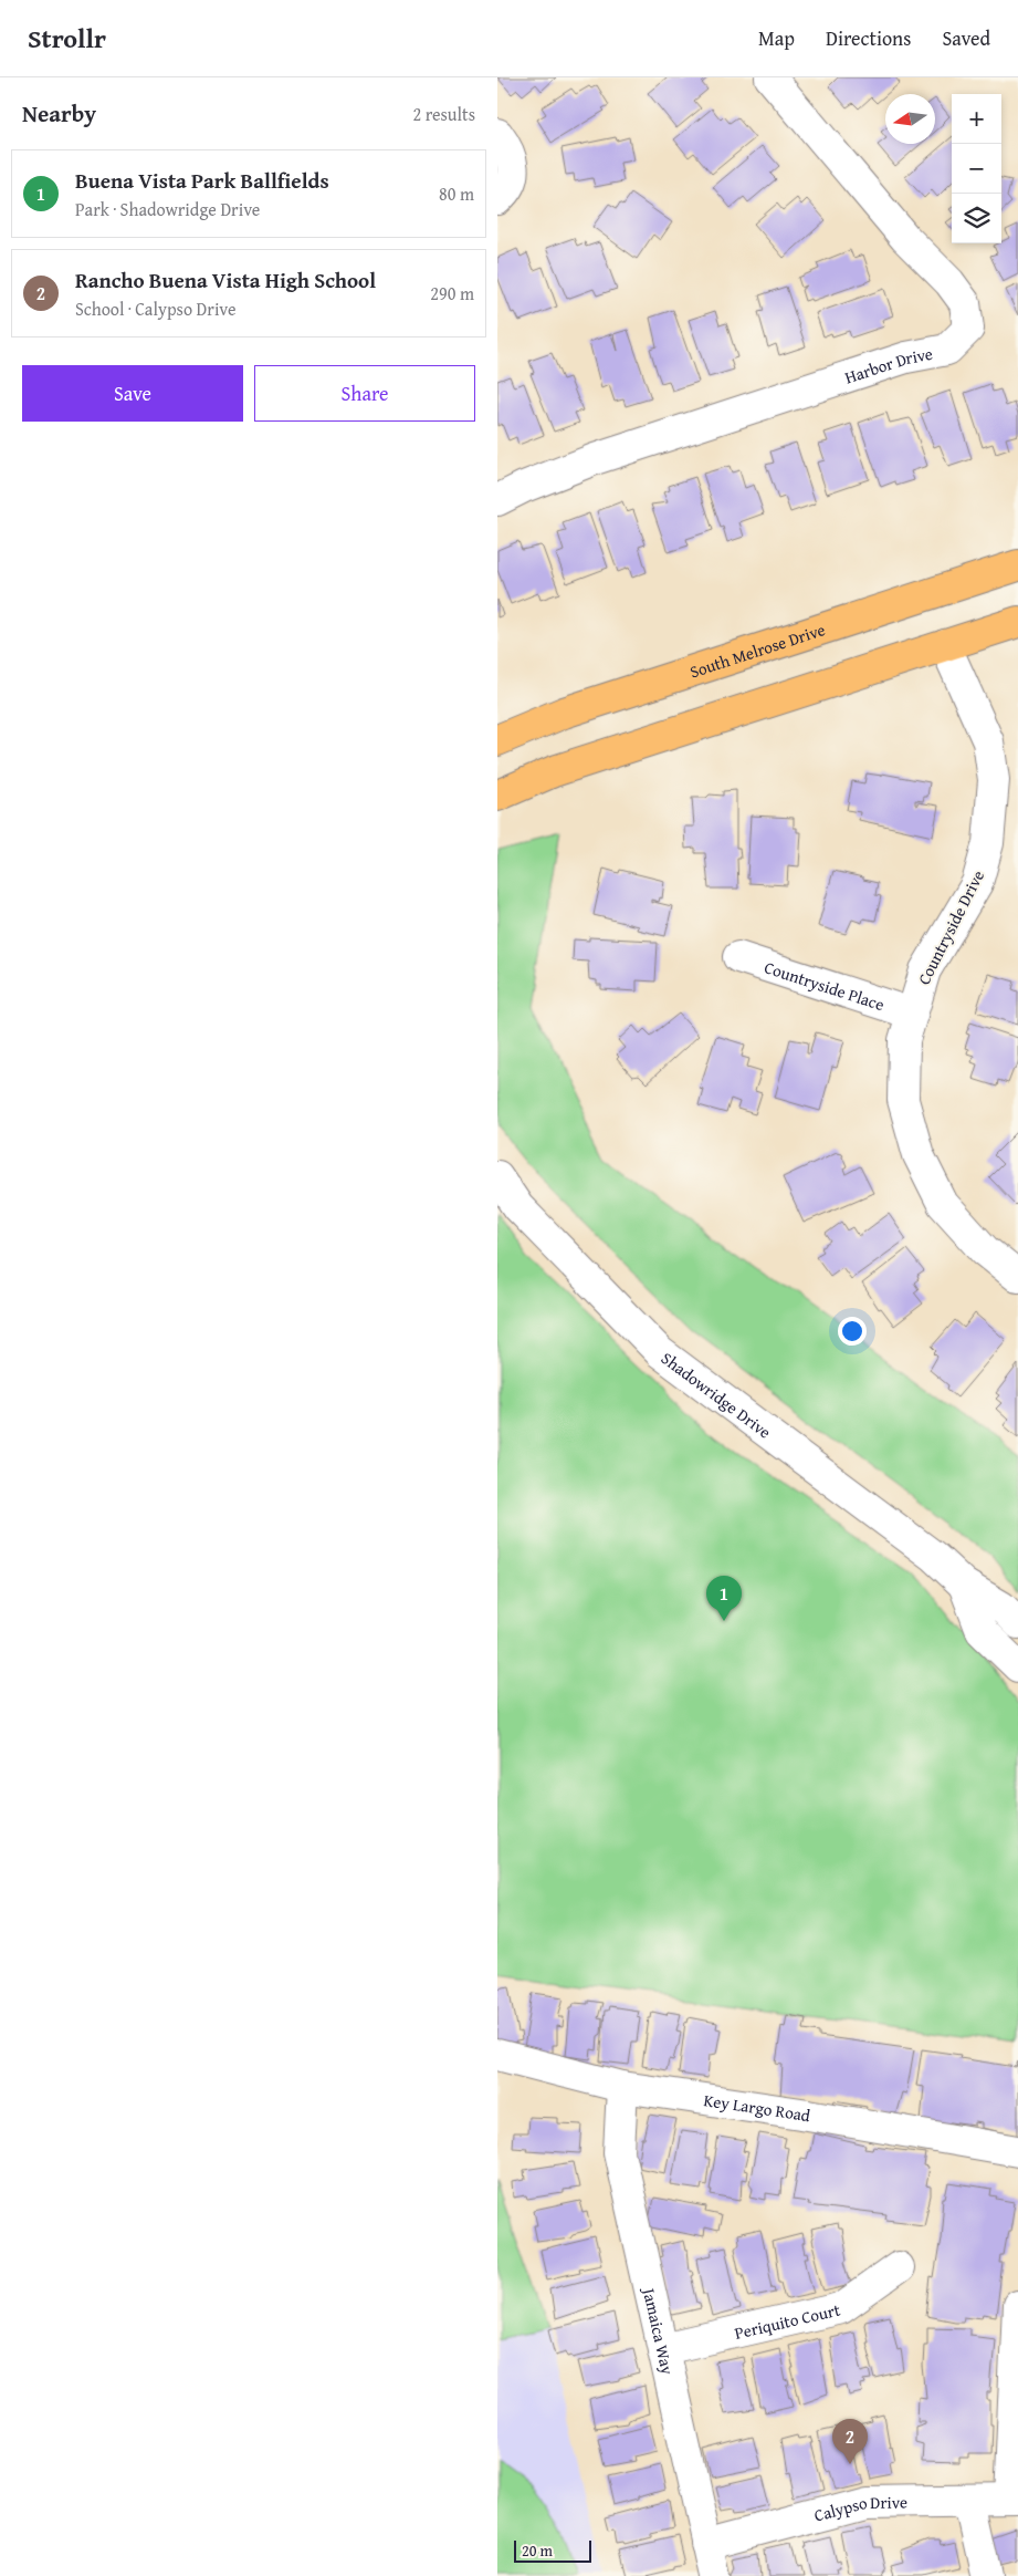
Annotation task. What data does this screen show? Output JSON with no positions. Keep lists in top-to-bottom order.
{
  "streets": {
    "main road": ["South Melrose Drive"],
    "street": [
      "Harbor Drive",
      "Countryside Drive",
      "Countryside Place",
      "Shadowridge Drive",
      "Key Largo Road",
      "Periquito Court",
      "Jamaica Way",
      "Calypso Drive"
    ]
  },
  "crossings": [
    ["Countryside Drive", "Countryside Place"],
    ["Key Largo Road", "Jamaica Way"],
    ["Periquito Court", "Jamaica Way"],
    ["Jamaica Way", "Calypso Drive"]
  ],
  "scale_bar": "20 m",
  "north": "left",
  "page": {
    "header": "Strollr",
    "nav": ["Map", "Directions", "Saved"],
    "heading": ["Nearby", "2 results"],
    "map_buttons": ["+", "−"],
    "list": [
      {
        "mark": "1",
        "name": "Buena Vista Park Ballfields",
        "note": "Park · Shadowridge Drive",
        "value": "80 m"
      },
      {
        "mark": "2",
        "name": "Rancho Buena Vista High School",
        "note": "School · Calypso Drive",
        "value": "290 m"
      }
    ],
    "buttons": ["Save", "Share"],
    "pins": ["1", "2"],
    "scale": "20 m"
  }
}
